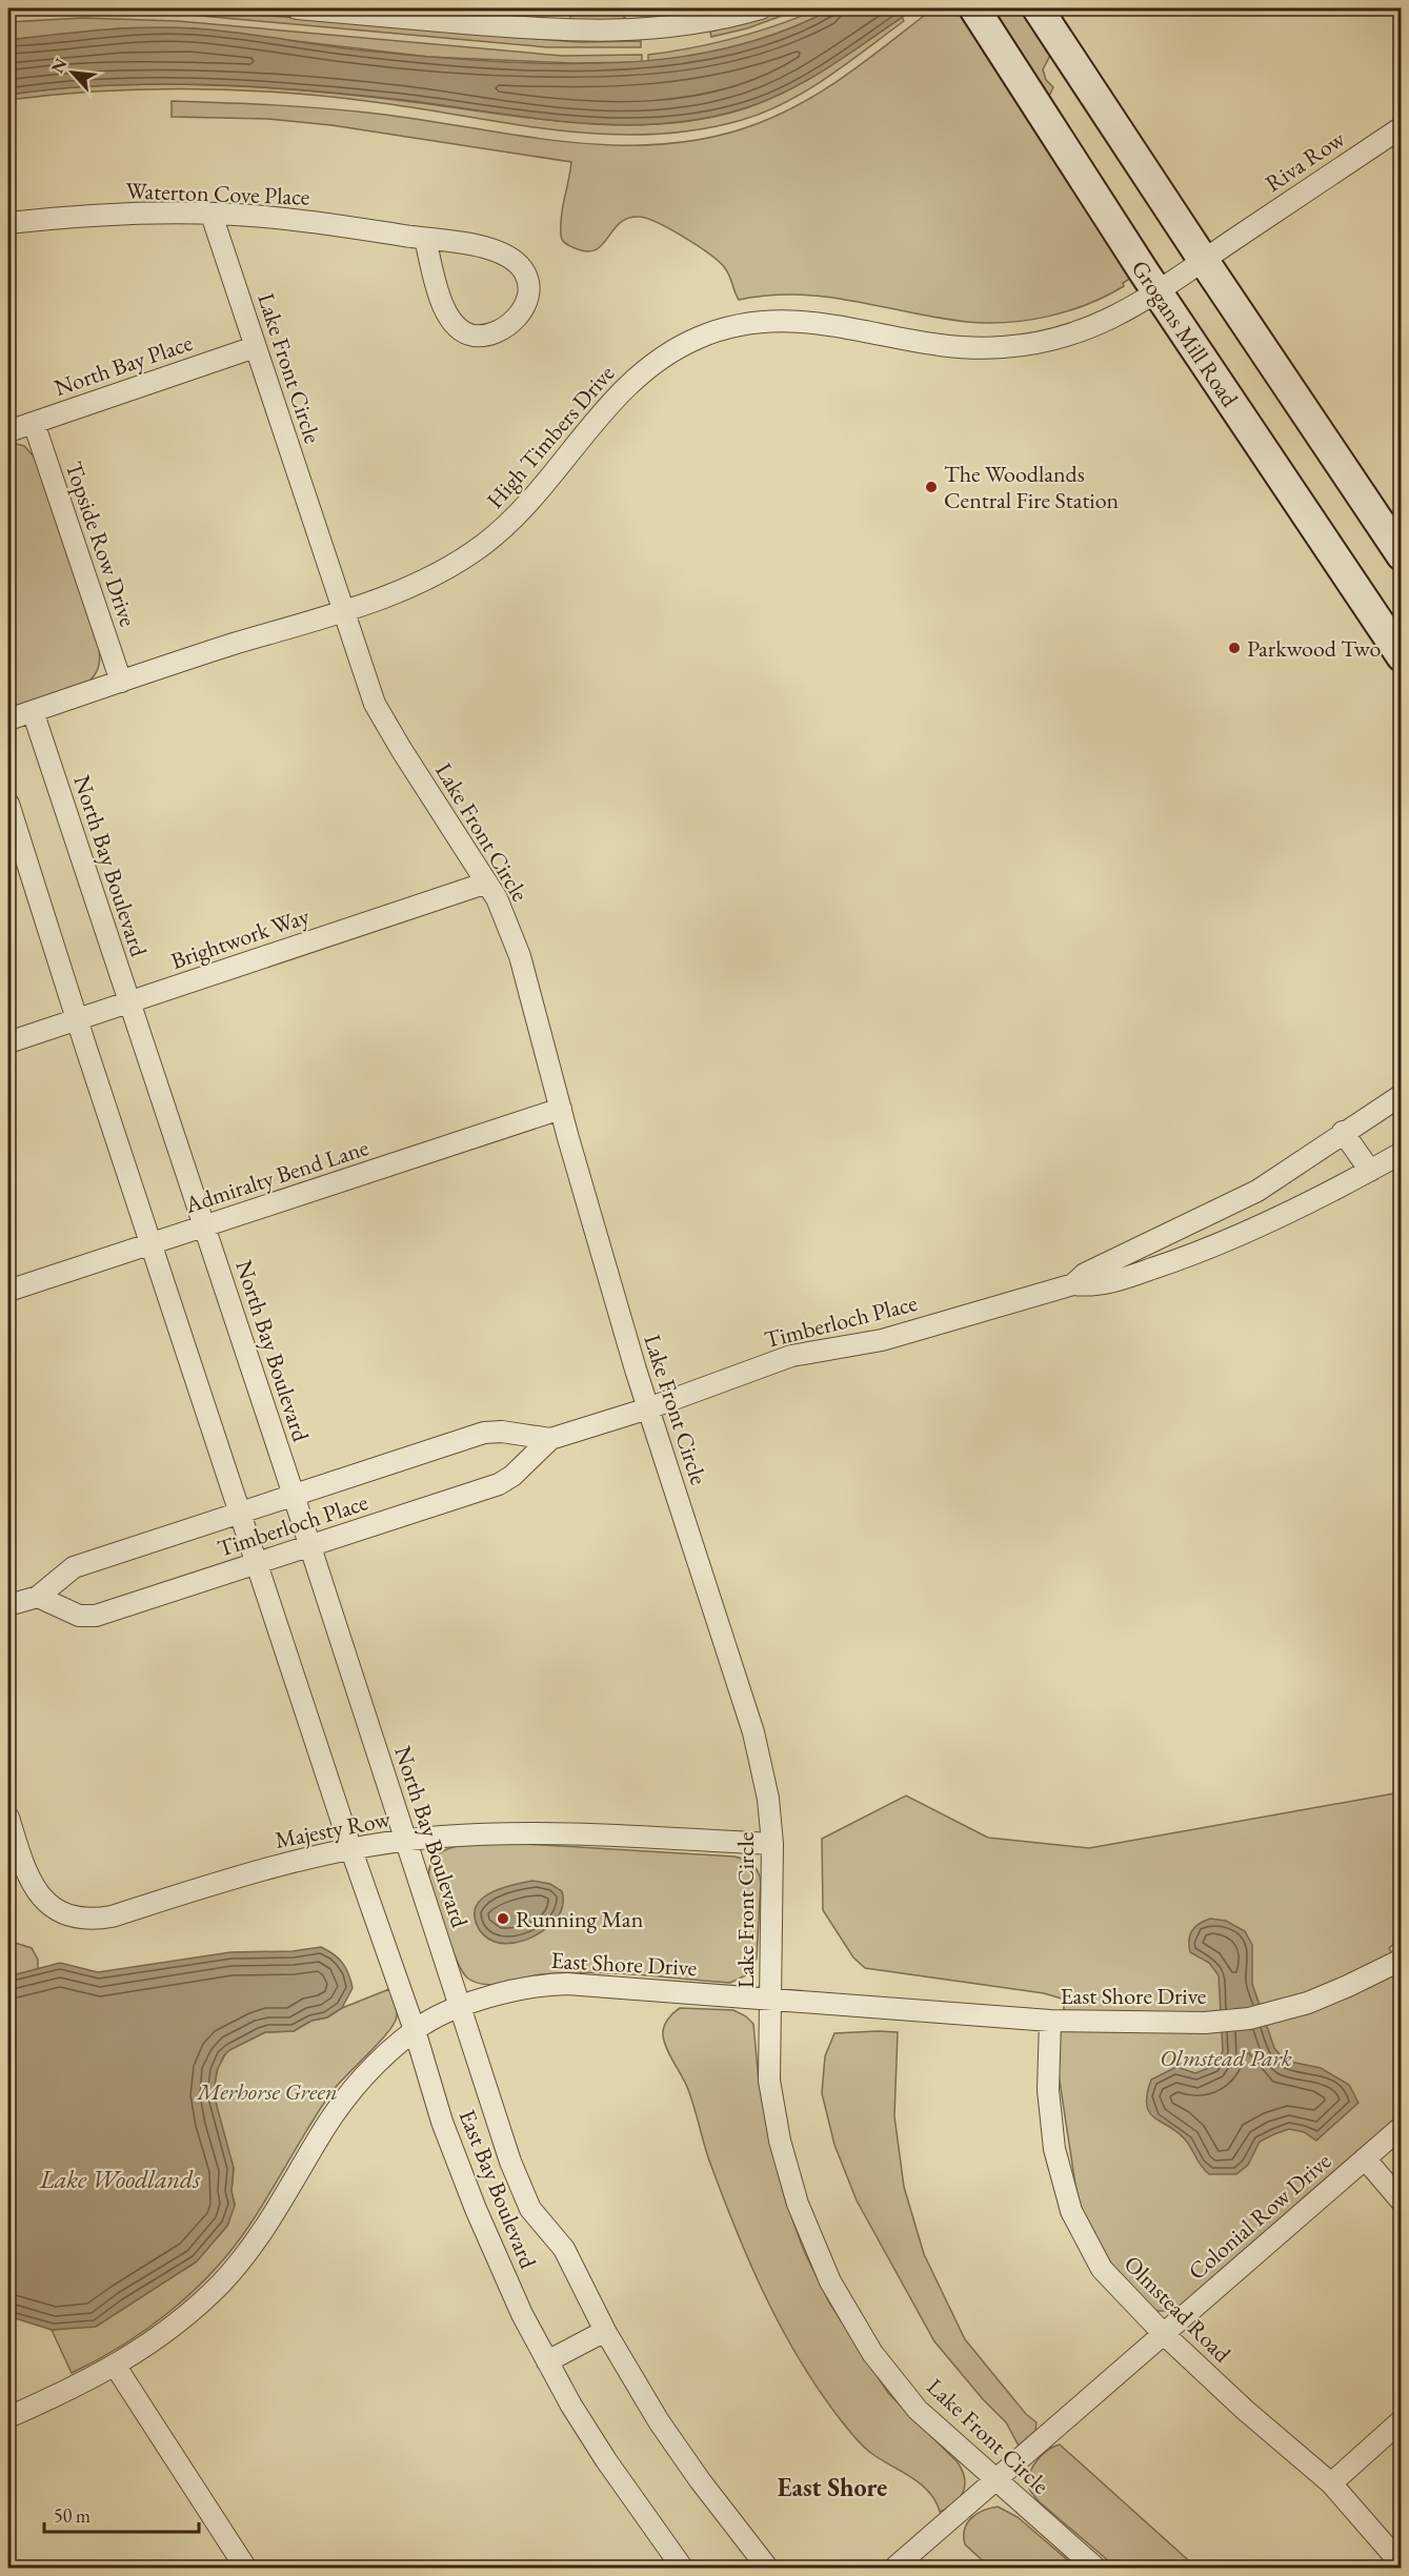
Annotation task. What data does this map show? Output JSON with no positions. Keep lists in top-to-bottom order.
{
  "streets": {
    "main road": ["Grogans Mill Road"],
    "street": [
      "Riva Row",
      "Waterton Cove Place",
      "North Bay Place",
      "Lake Front Circle",
      "High Timbers Drive",
      "Topside Row Drive",
      "North Bay Boulevard",
      "Brightwork Way",
      "Admiralty Bend Lane",
      "Timberloch Place",
      "Majesty Row",
      "East Shore Drive",
      "East Bay Boulevard",
      "Colonial Row Drive",
      "Olmstead Road"
    ]
  },
  "crossings": [
    ["Riva Row", "High Timbers Drive"],
    ["Waterton Cove Place", "Lake Front Circle"],
    ["Grogans Mill Road", "High Timbers Drive"],
    ["North Bay Place", "Lake Front Circle"],
    ["North Bay Place", "Topside Row Drive"],
    ["Lake Front Circle", "High Timbers Drive"],
    ["Lake Front Circle", "Brightwork Way"],
    ["Lake Front Circle", "Admiralty Bend Lane"],
    ["Lake Front Circle", "Timberloch Place"],
    ["Lake Front Circle", "Majesty Row"],
    ["Lake Front Circle", "East Shore Drive"],
    ["Lake Front Circle", "Colonial Row Drive"],
    ["High Timbers Drive", "Topside Row Drive"],
    ["High Timbers Drive", "North Bay Boulevard"],
    ["North Bay Boulevard", "Brightwork Way"],
    ["North Bay Boulevard", "Admiralty Bend Lane"],
    ["North Bay Boulevard", "Timberloch Place"],
    ["North Bay Boulevard", "Majesty Row"],
    ["North Bay Boulevard", "East Shore Drive"],
    ["North Bay Boulevard", "East Bay Boulevard"],
    ["East Shore Drive", "East Bay Boulevard"],
    ["East Shore Drive", "Olmstead Road"],
    ["Colonial Row Drive", "Olmstead Road"]
  ],
  "districts": ["East Shore"],
  "water": ["Lake Woodlands"],
  "parks": ["Olmstead Park", "Merhorse Green"],
  "places": ["The Woodlands Central Fire Station", "Parkwood Two", "Running Man"],
  "scale_bar": "50 m",
  "north": "top left"
}
